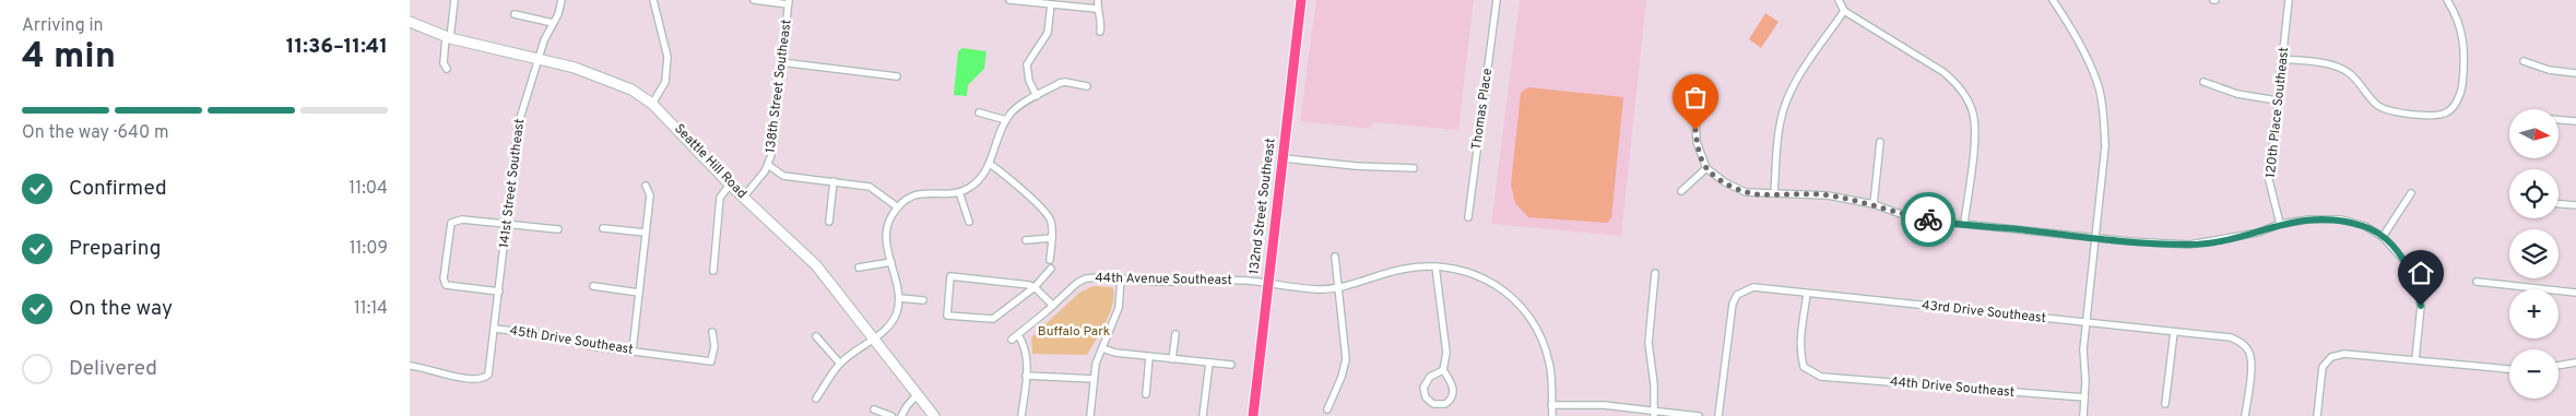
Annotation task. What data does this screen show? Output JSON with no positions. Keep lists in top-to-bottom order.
{
  "streets": {
    "main road": ["Seattle Hill Road", "132nd Street Southeast"],
    "street": [
      "138th Street Southeast",
      "Thomas Place",
      "120th Place Southeast",
      "141st Street Southeast",
      "44th Avenue Southeast",
      "43rd Drive Southeast",
      "45th Drive Southeast",
      "44th Drive Southeast"
    ]
  },
  "crossings": [
    ["138th Street Southeast", "Seattle Hill Road"],
    ["Seattle Hill Road", "141st Street Southeast"],
    ["141st Street Southeast", "45th Drive Southeast"],
    ["132nd Street Southeast", "44th Avenue Southeast"],
    ["43rd Drive Southeast", "44th Drive Southeast"]
  ],
  "parks": ["Buffalo Park"],
  "north": "right",
  "page": {
    "heading": ["4 min", "Arriving in", "11:36–11:41"],
    "bar": "On the way · 640 m",
    "map_buttons": ["+", "−"],
    "list": [
      ["Confirmed", "11:04"],
      ["Preparing", "11:09"],
      ["On the way", "11:14"],
      "Delivered"
    ]
  }
}
